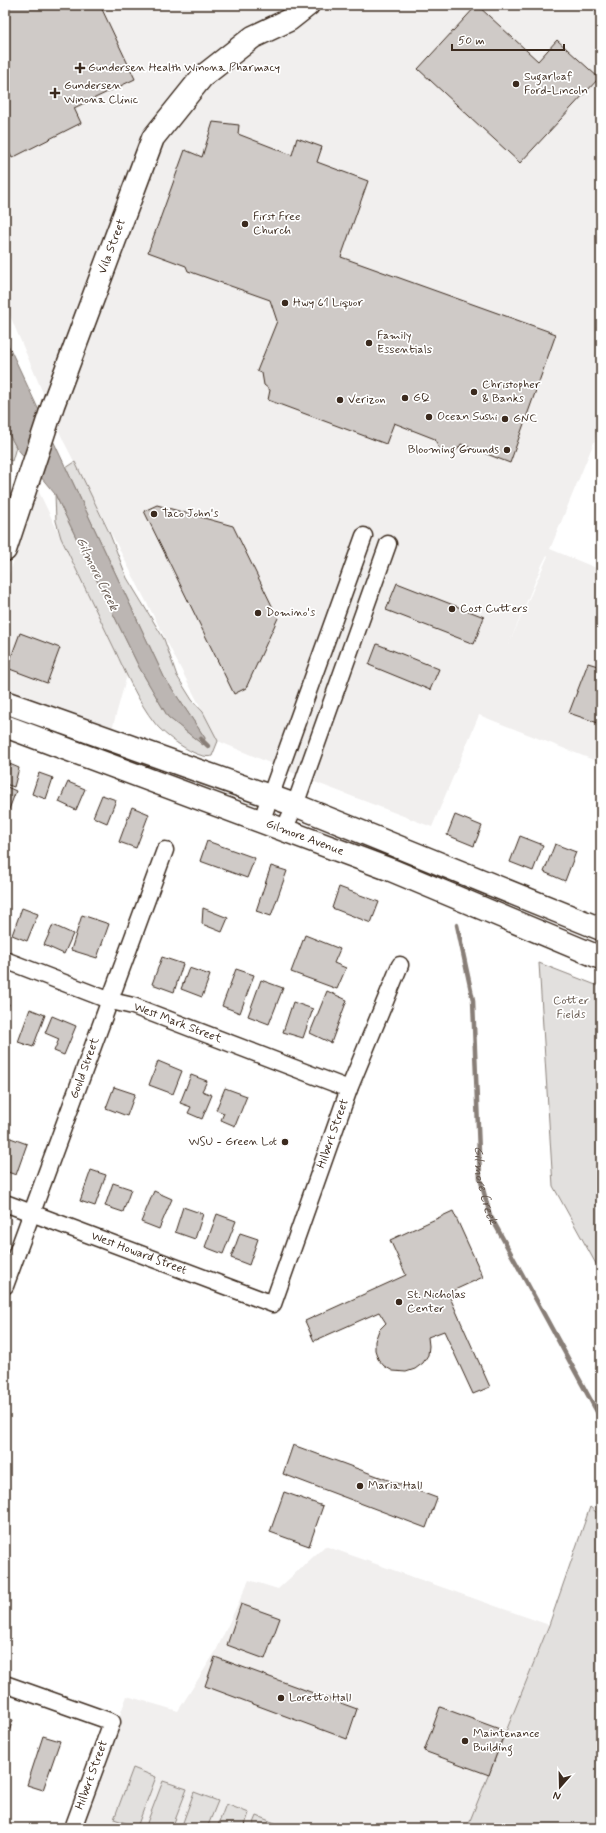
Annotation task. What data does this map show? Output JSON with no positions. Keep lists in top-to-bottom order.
{
  "streets": {
    "street": [
      "Vila Street",
      "Gilmore Avenue",
      "West Mark Street",
      "Gould Street",
      "Hilbert Street",
      "West Howard Street"
    ]
  },
  "crossings": [
    ["West Mark Street", "Gould Street"],
    ["West Mark Street", "Hilbert Street"],
    ["Gould Street", "West Howard Street"],
    ["Hilbert Street", "West Howard Street"]
  ],
  "water": ["Gilmore Creek"],
  "parks": ["Cotter Fields"],
  "places": {
    "health": ["Gundersen Health Winona Pharmacy", "Gundersen Winona Clinic"],
    "other": [
      "Sugarloaf Ford-Lincoln",
      "First Free Church",
      "Hwy 61 Liquor",
      "Family Essentials",
      "Christopher & Banks",
      "GQ",
      "Verizon",
      "Ocean Sushi",
      "GNC",
      "Blooming Grounds",
      "Taco John's",
      "Cost Cutters",
      "Domino's",
      "WSU - Green Lot",
      "St. Nicholas Center",
      "Maria Hall",
      "Loretto Hall",
      "Maintenance Building"
    ]
  },
  "scale_bar": "50 m",
  "north": "bottom"
}
